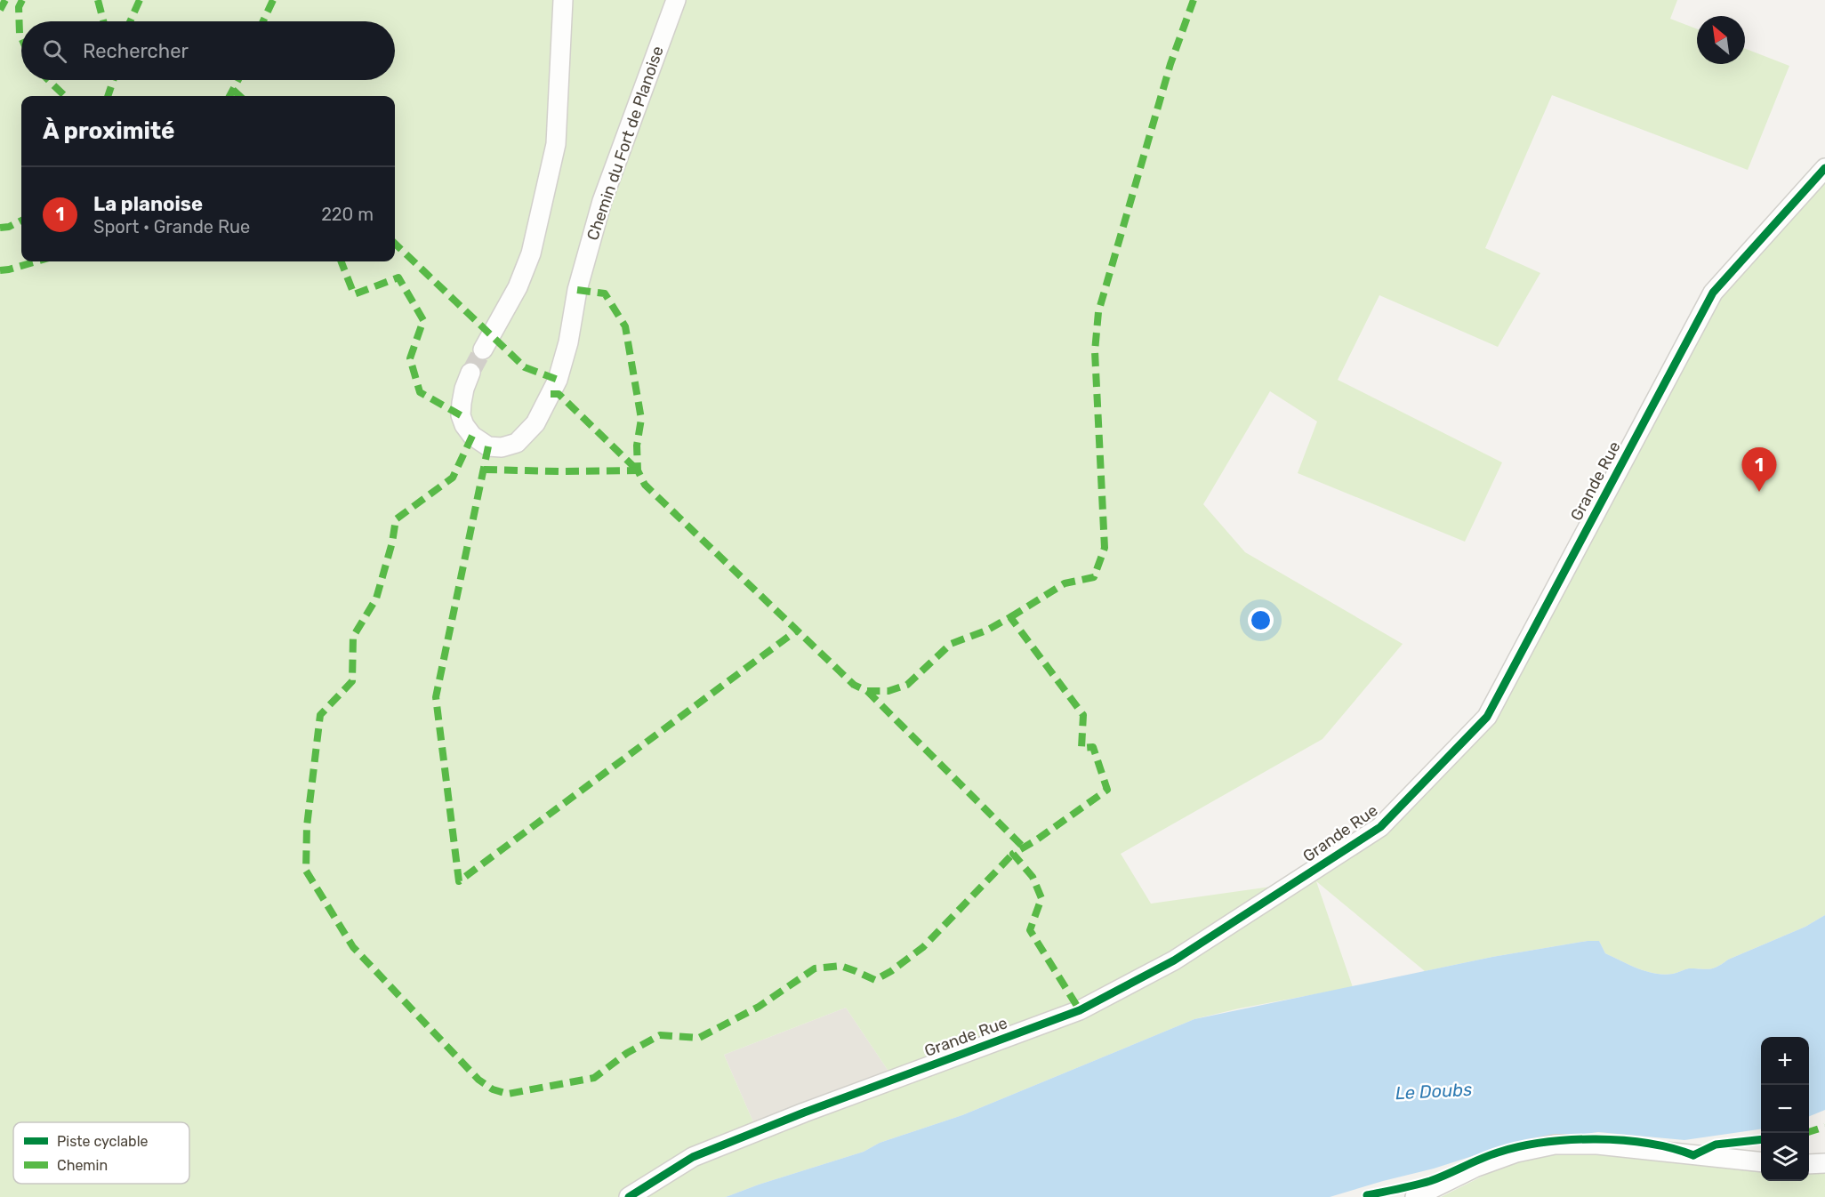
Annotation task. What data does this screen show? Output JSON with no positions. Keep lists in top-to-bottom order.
{
  "streets": {
    "street": ["Chemin du Fort de Planoise", "Grande Rue"]
  },
  "water": ["Le Doubs"],
  "legend": ["Piste cyclable", "Chemin"],
  "north": "top left",
  "page": {
    "search": "Rechercher",
    "heading": "À proximité",
    "list": [
      {
        "mark": "1",
        "name": "La planoise",
        "note": "Sport · Grande Rue",
        "value": "220 m"
      }
    ],
    "pins": "1",
    "map_buttons": ["+", "−"]
  }
}
